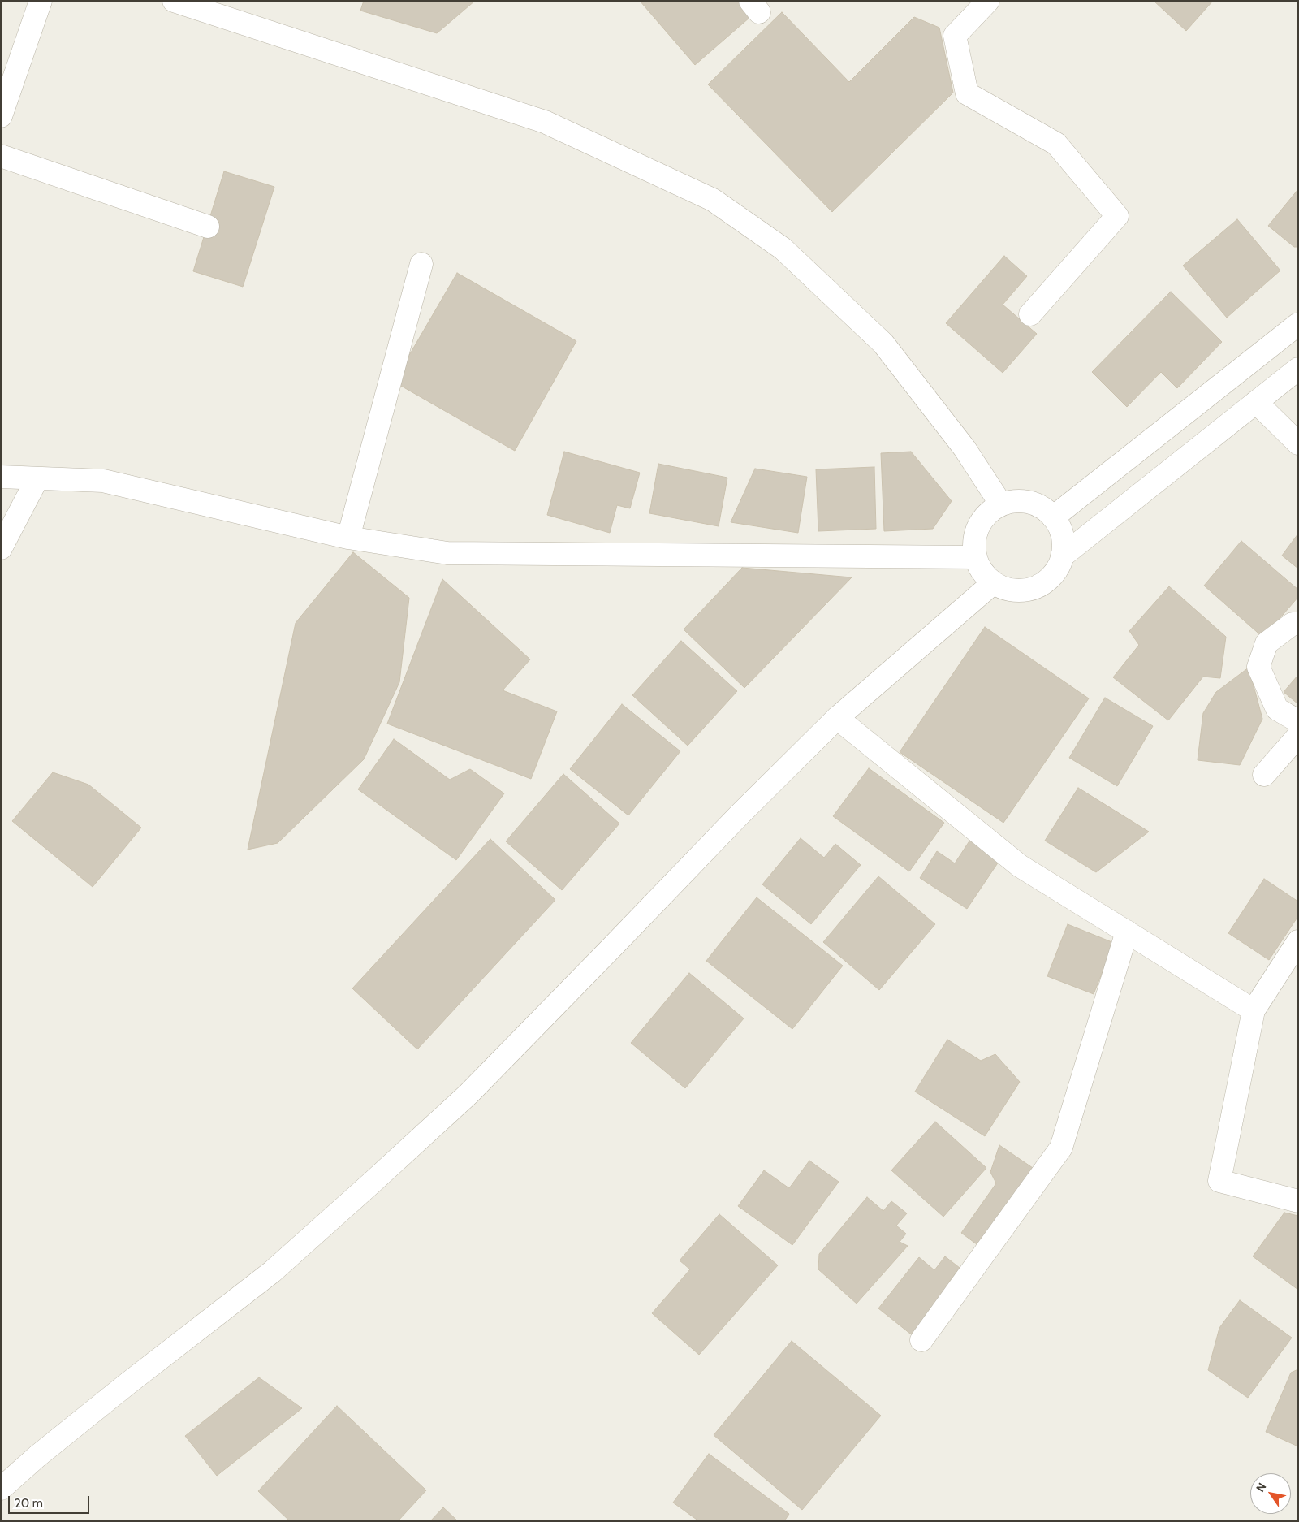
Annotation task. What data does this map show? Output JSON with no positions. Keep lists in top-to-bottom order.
{
  "scale_bar": "20 m",
  "north": "top left"
}
